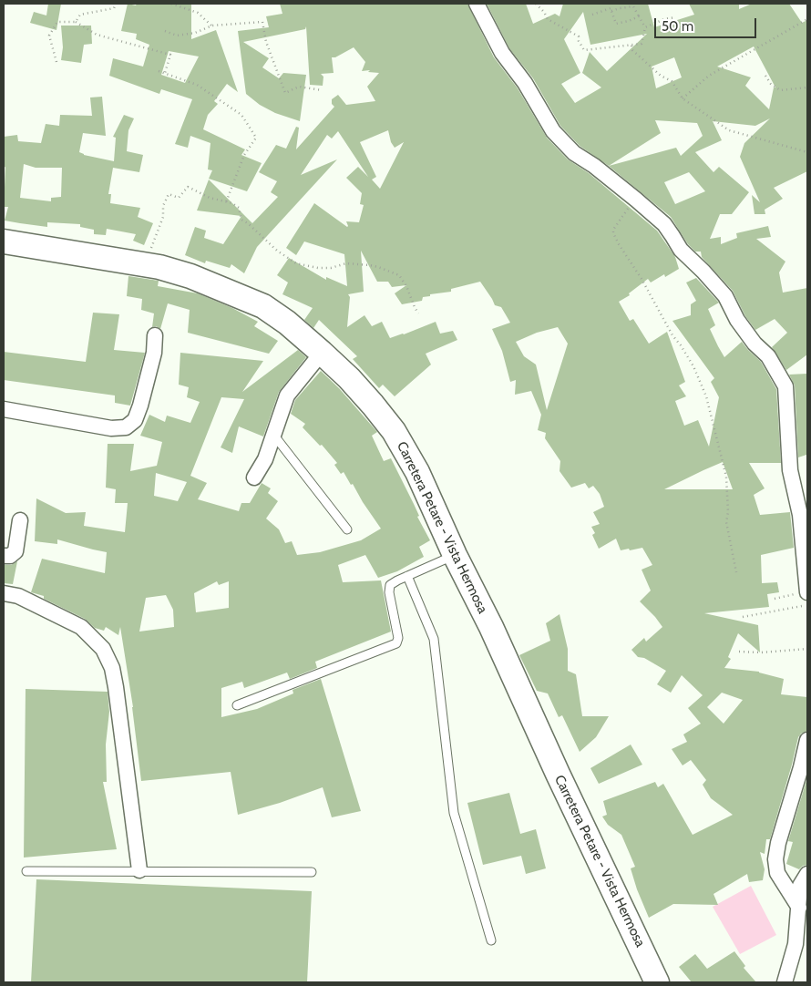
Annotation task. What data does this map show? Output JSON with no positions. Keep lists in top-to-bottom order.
{
  "streets": {
    "main road": ["Carretera Petare - Vista Hermosa"]
  },
  "scale_bar": "50 m"
}
